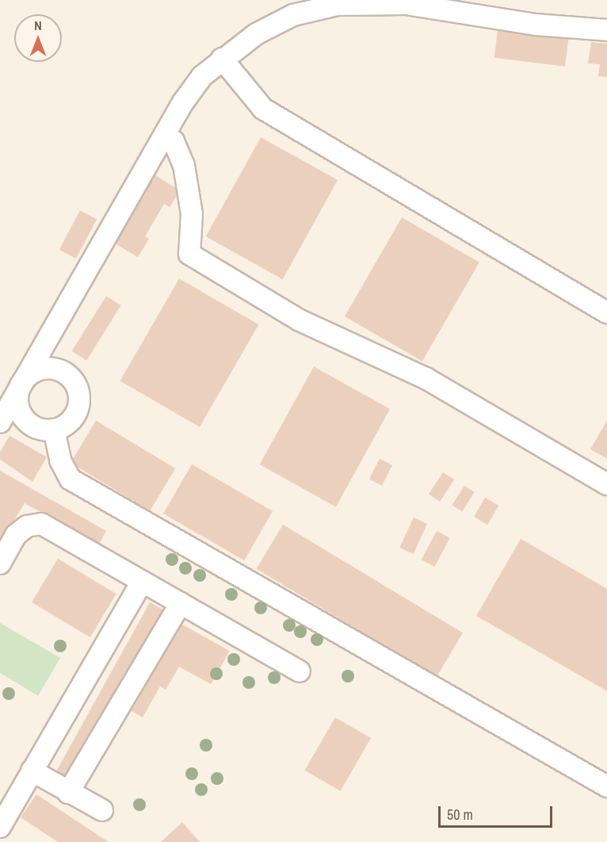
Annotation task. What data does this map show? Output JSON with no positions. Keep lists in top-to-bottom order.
{
  "scale_bar": "50 m",
  "north": "top"
}
